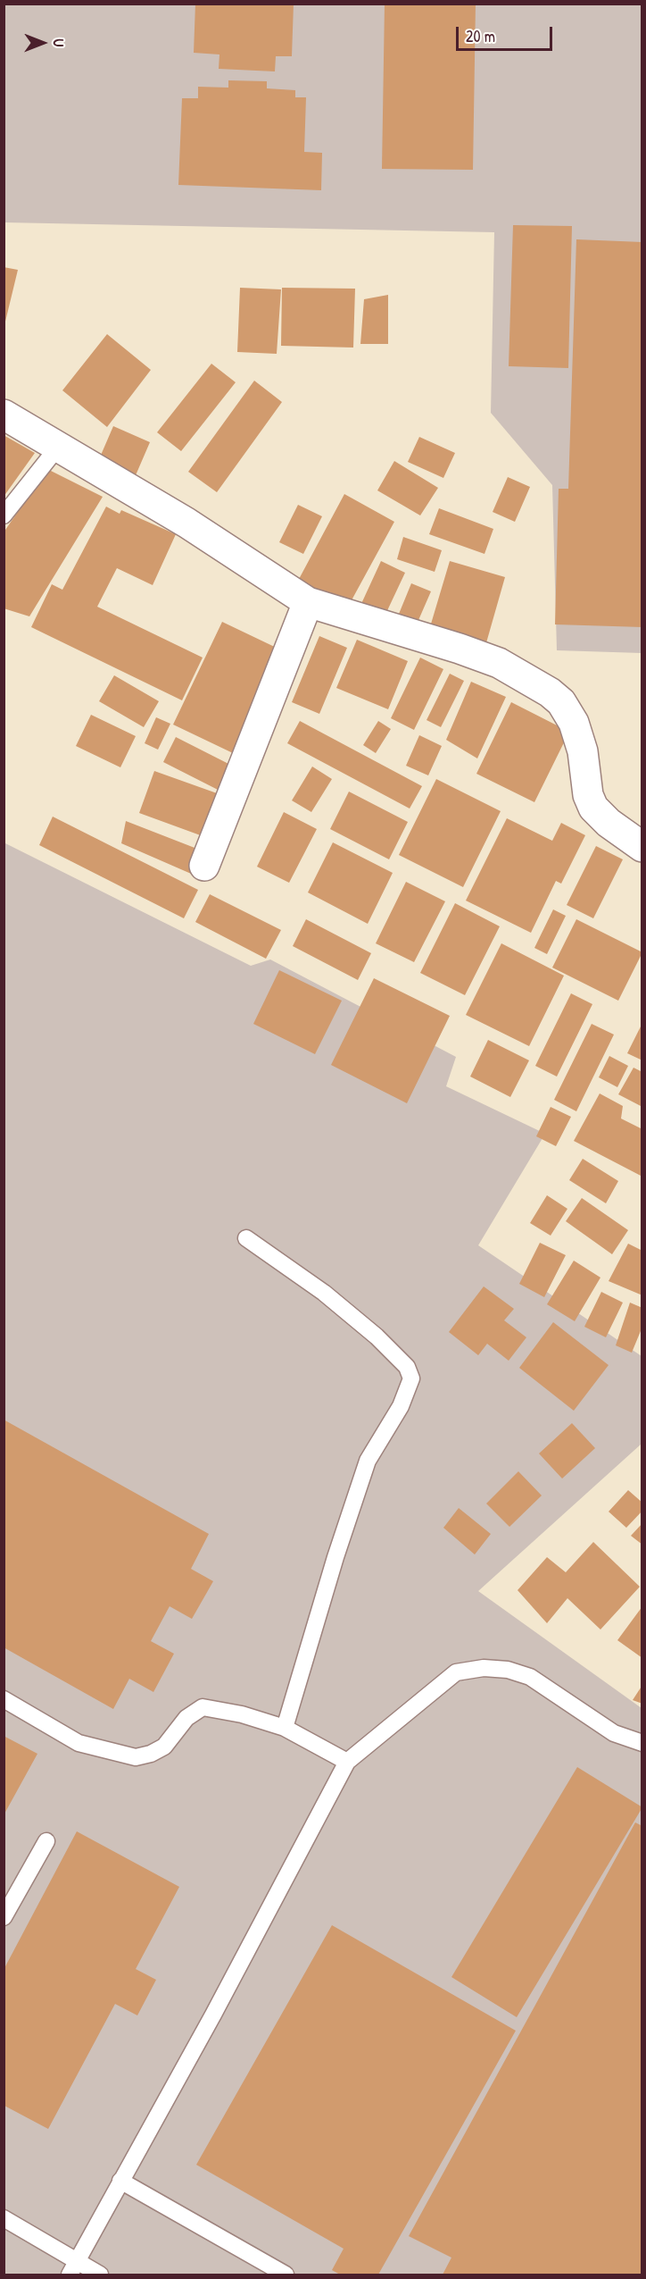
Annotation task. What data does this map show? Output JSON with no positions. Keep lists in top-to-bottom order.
{
  "scale_bar": "20 m",
  "north": "right"
}
